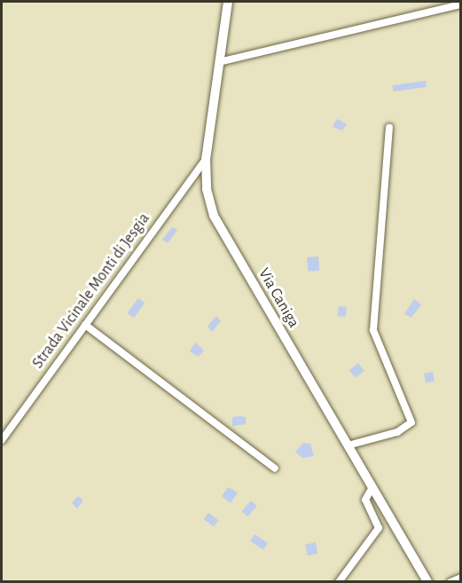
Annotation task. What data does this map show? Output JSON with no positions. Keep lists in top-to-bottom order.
{
  "streets": {
    "street": ["Strada Vicinale Monti di Jesgia", "Via Caniga"]
  },
  "crossings": [
    ["Strada Vicinale Monti di Jesgia", "Via Caniga"]
  ]
}
